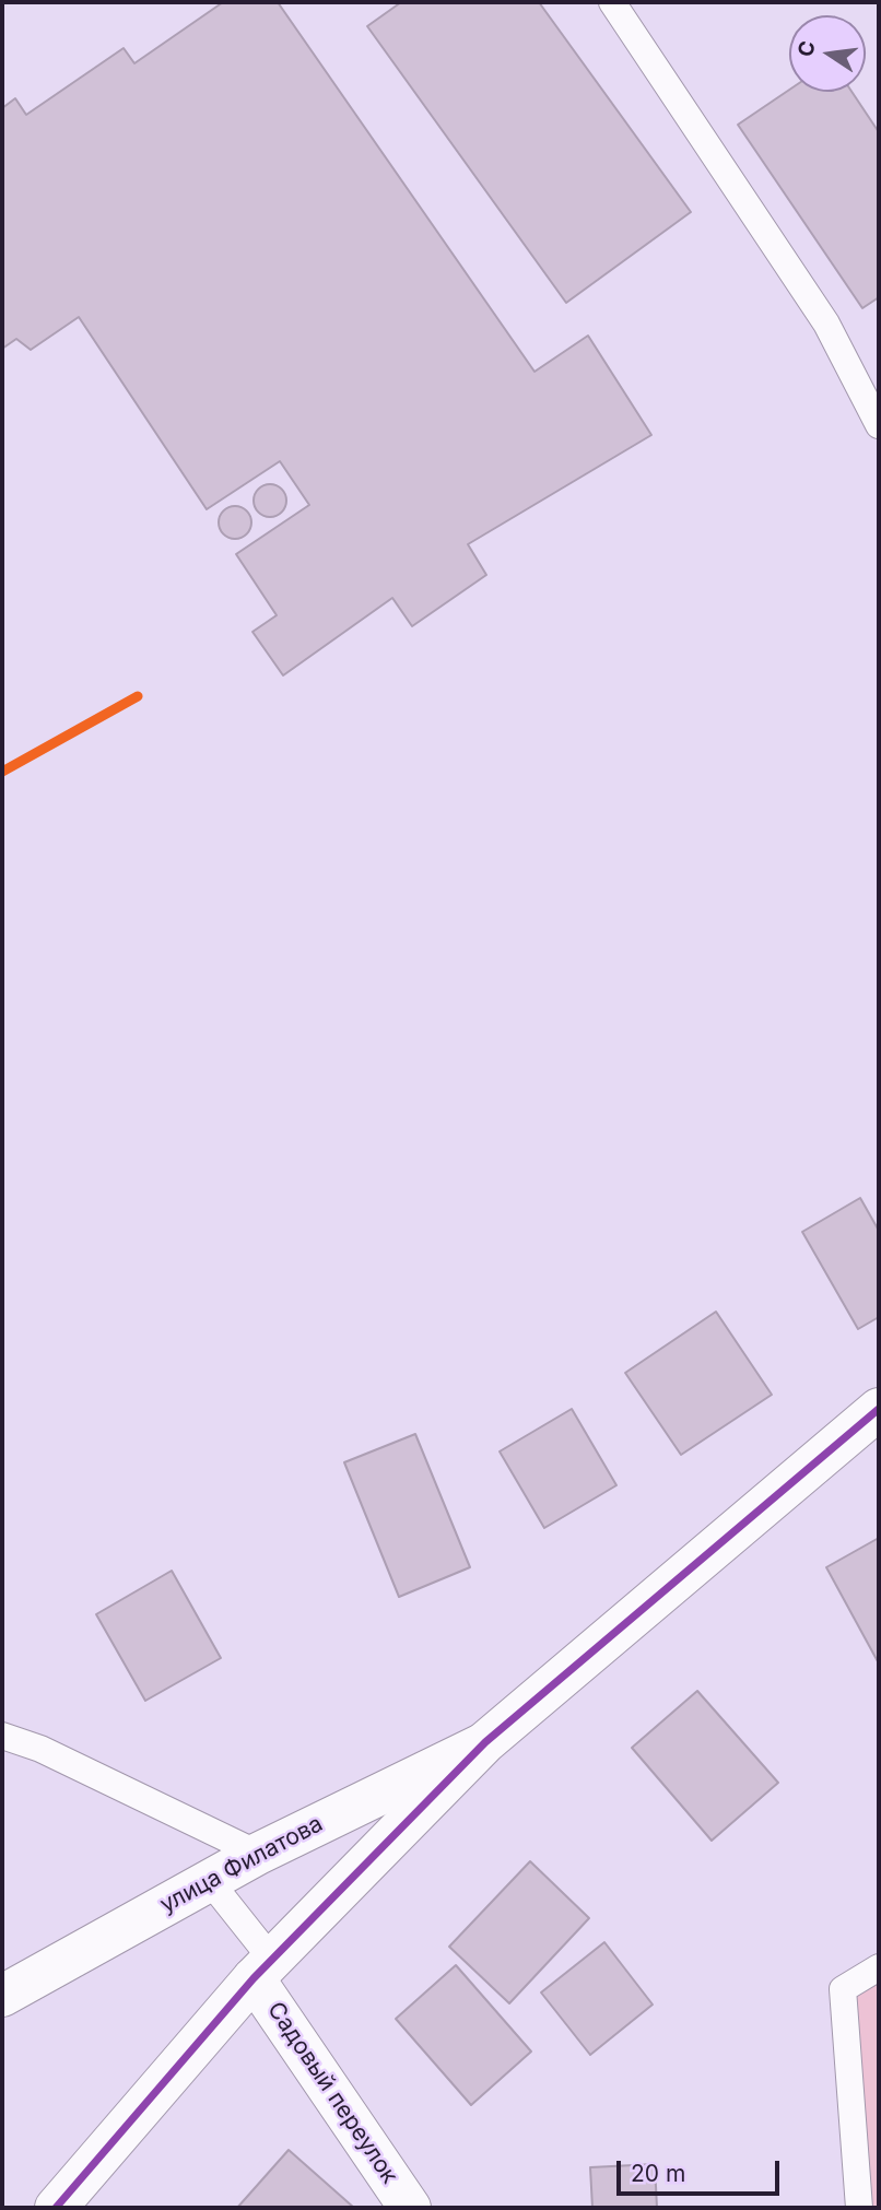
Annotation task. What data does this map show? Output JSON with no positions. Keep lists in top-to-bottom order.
{
  "streets": {
    "main road": ["улица Филатова", "Садовый переулок"]
  },
  "scale_bar": "20 m",
  "north": "left"
}
